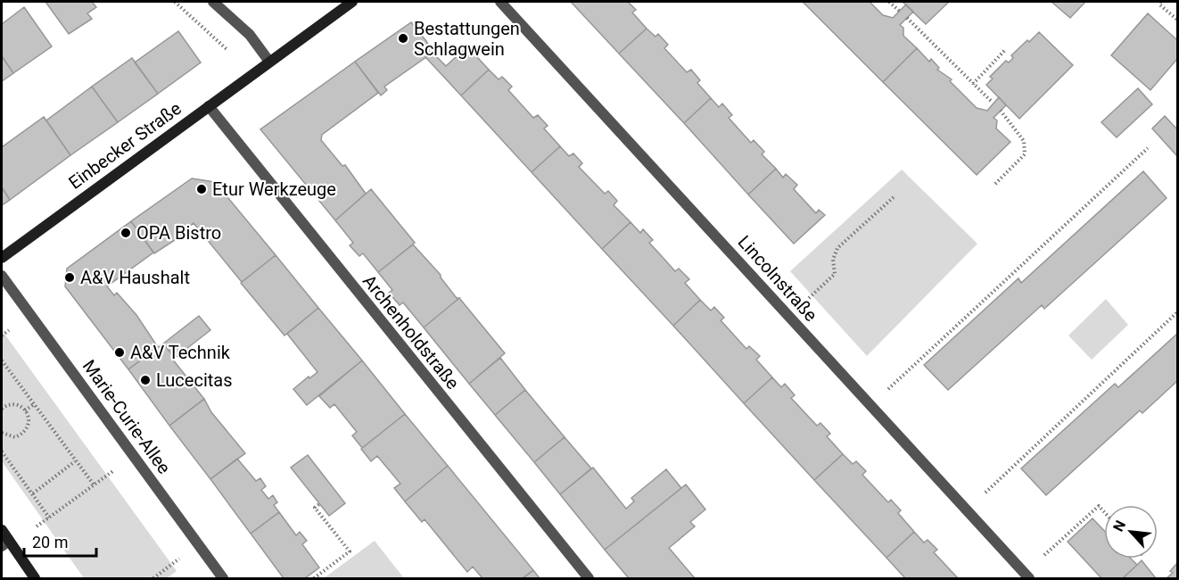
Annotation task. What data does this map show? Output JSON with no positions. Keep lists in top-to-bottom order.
{
  "streets": {
    "street": [
      "Einbecker Straße",
      "Lincolnstraße",
      "Archenholdstraße",
      "Marie-Curie-Allee"
    ]
  },
  "crossings": [
    ["Einbecker Straße", "Archenholdstraße"]
  ],
  "places": [
    "Bestattungen Schlagwein",
    "Etur Werkzeuge",
    "OPA Bistro",
    "A&V Haushalt",
    "A&V Technik",
    "Lucecitas"
  ],
  "scale_bar": "20 m",
  "north": "top left"
}
